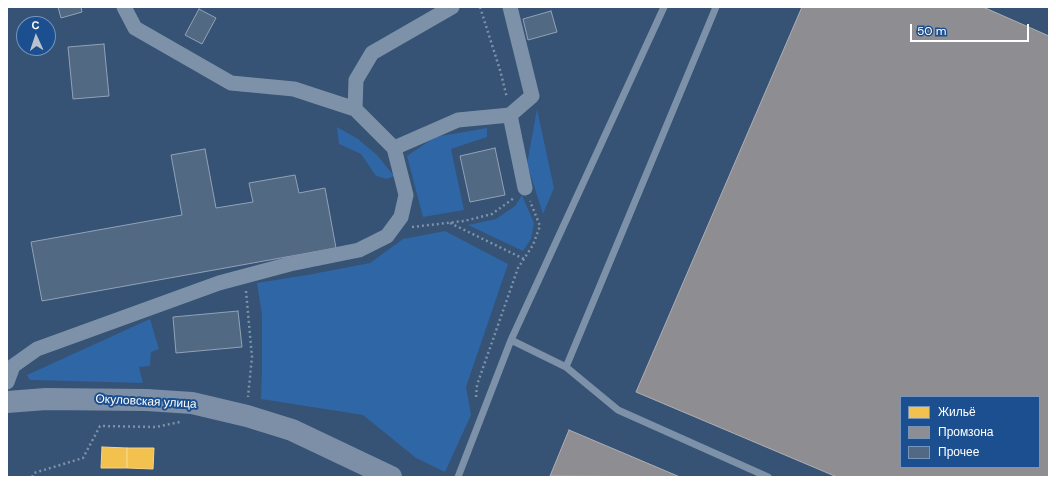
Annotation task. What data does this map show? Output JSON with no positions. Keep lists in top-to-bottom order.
{
  "streets": {
    "main road": ["Окуловская улица"]
  },
  "legend": ["Жильё", "Промзона", "Прочее"],
  "scale_bar": "50 m",
  "north": "top"
}
